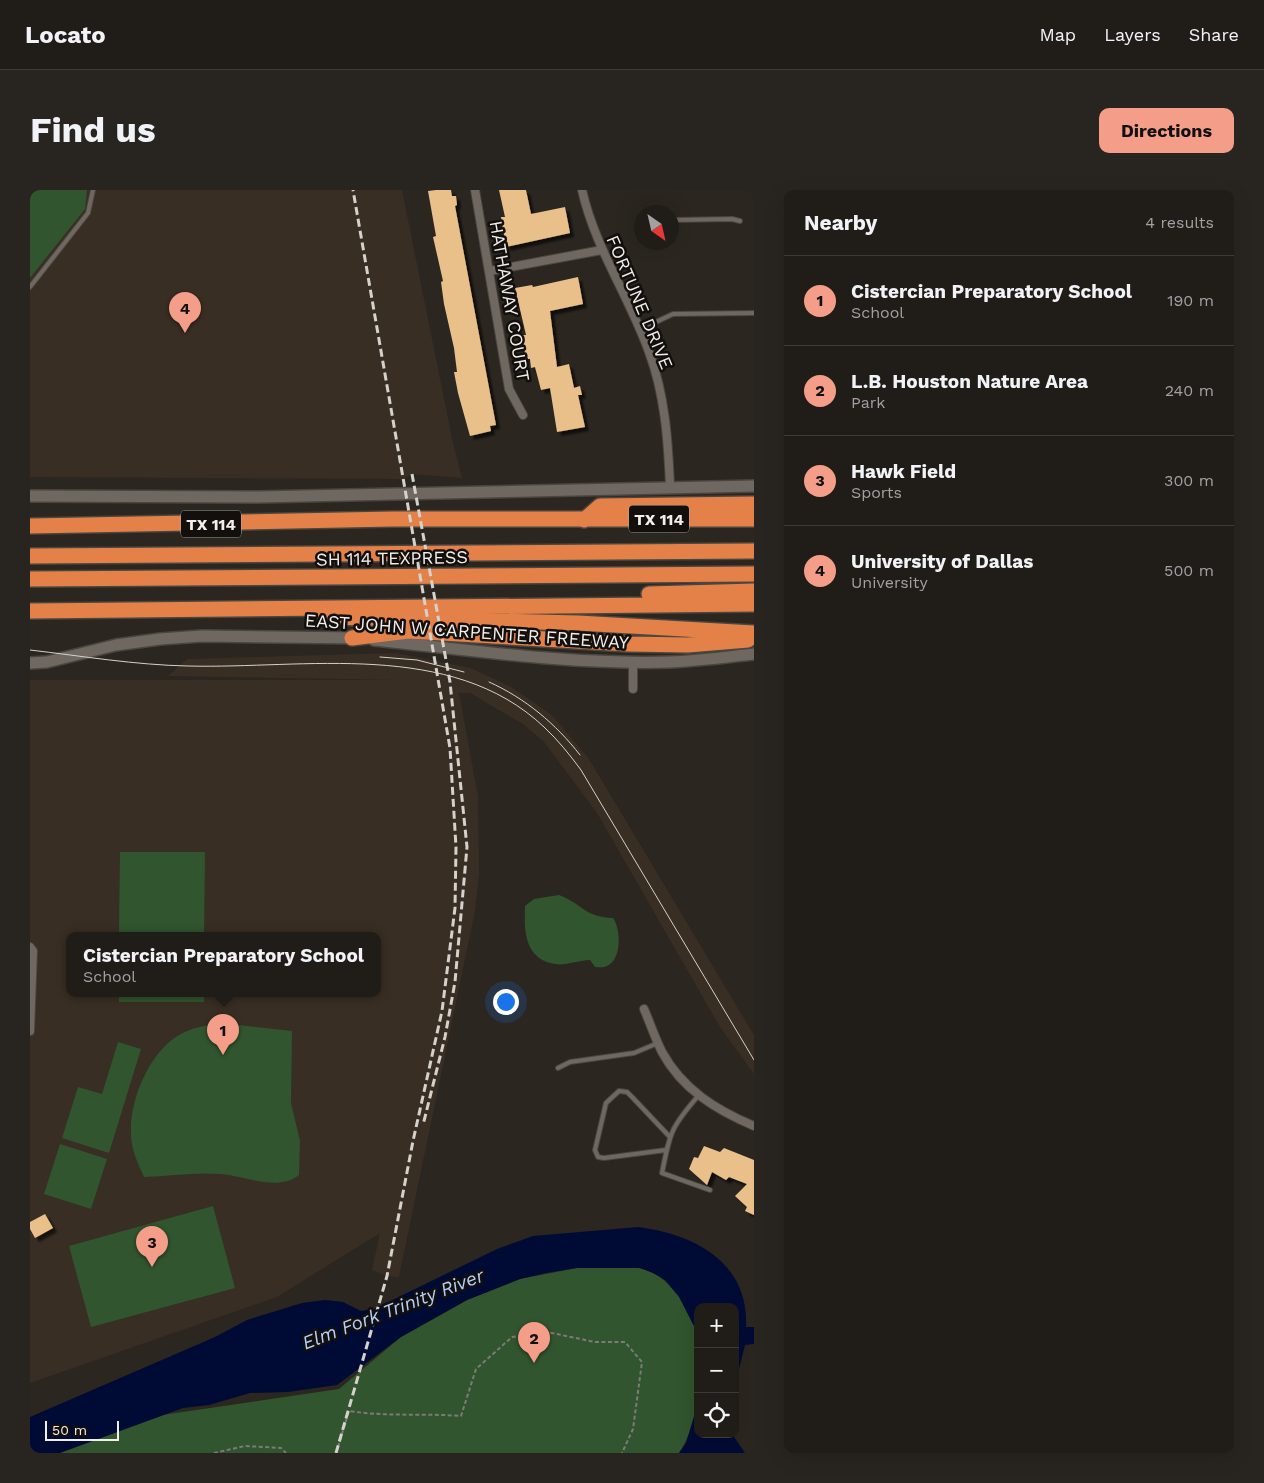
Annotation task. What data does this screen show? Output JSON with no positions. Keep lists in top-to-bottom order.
{
  "streets": {
    "highway": ["TX 114", "SH 114 TEXPRESS", "EAST JOHN W CARPENTER FREEWAY"],
    "street": ["HATHAWAY COURT", "FORTUNE DRIVE"]
  },
  "water": ["Elm Fork Trinity River"],
  "scale_bar": "50 m",
  "north": "bottom right",
  "page": {
    "header": "Locato",
    "nav": ["Map", "Layers", "Share"],
    "buttons": "Directions",
    "title": "Find us",
    "heading": ["Nearby", "4 results"],
    "list": [
      {
        "mark": "1",
        "name": "Cistercian Preparatory School",
        "note": "School",
        "value": "190 m"
      },
      {
        "mark": "2",
        "name": "L.B. Houston Nature Area",
        "note": "Park",
        "value": "240 m"
      },
      {
        "mark": "3",
        "name": "Hawk Field",
        "note": "Sports",
        "value": "300 m"
      },
      {
        "mark": "4",
        "name": "University of Dallas",
        "note": "University",
        "value": "500 m"
      }
    ],
    "pins": [
      "4",
      "1",
      "3",
      "2"
    ],
    "popup": ["Cistercian Preparatory School", "School"],
    "map_buttons": ["+", "−"],
    "scale": "50 m"
  }
}
